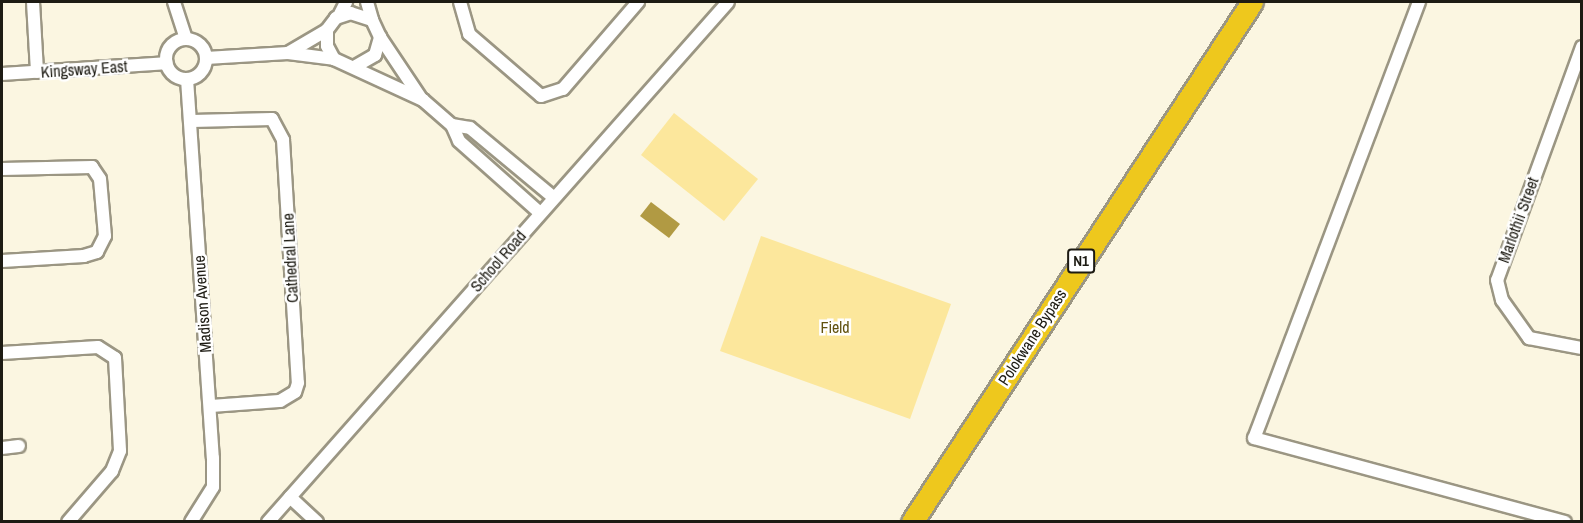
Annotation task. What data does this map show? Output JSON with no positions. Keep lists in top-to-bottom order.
{
  "streets": {
    "highway": ["N1", "Polokwane Bypass"],
    "street": [
      "Kingsway East",
      "Marlothii Street",
      "Cathedral Lane",
      "School Road",
      "Madison Avenue"
    ]
  },
  "crossings": [
    ["Kingsway East", "Madison Avenue"],
    ["Cathedral Lane", "Madison Avenue"]
  ],
  "parks": ["Field"]
}
